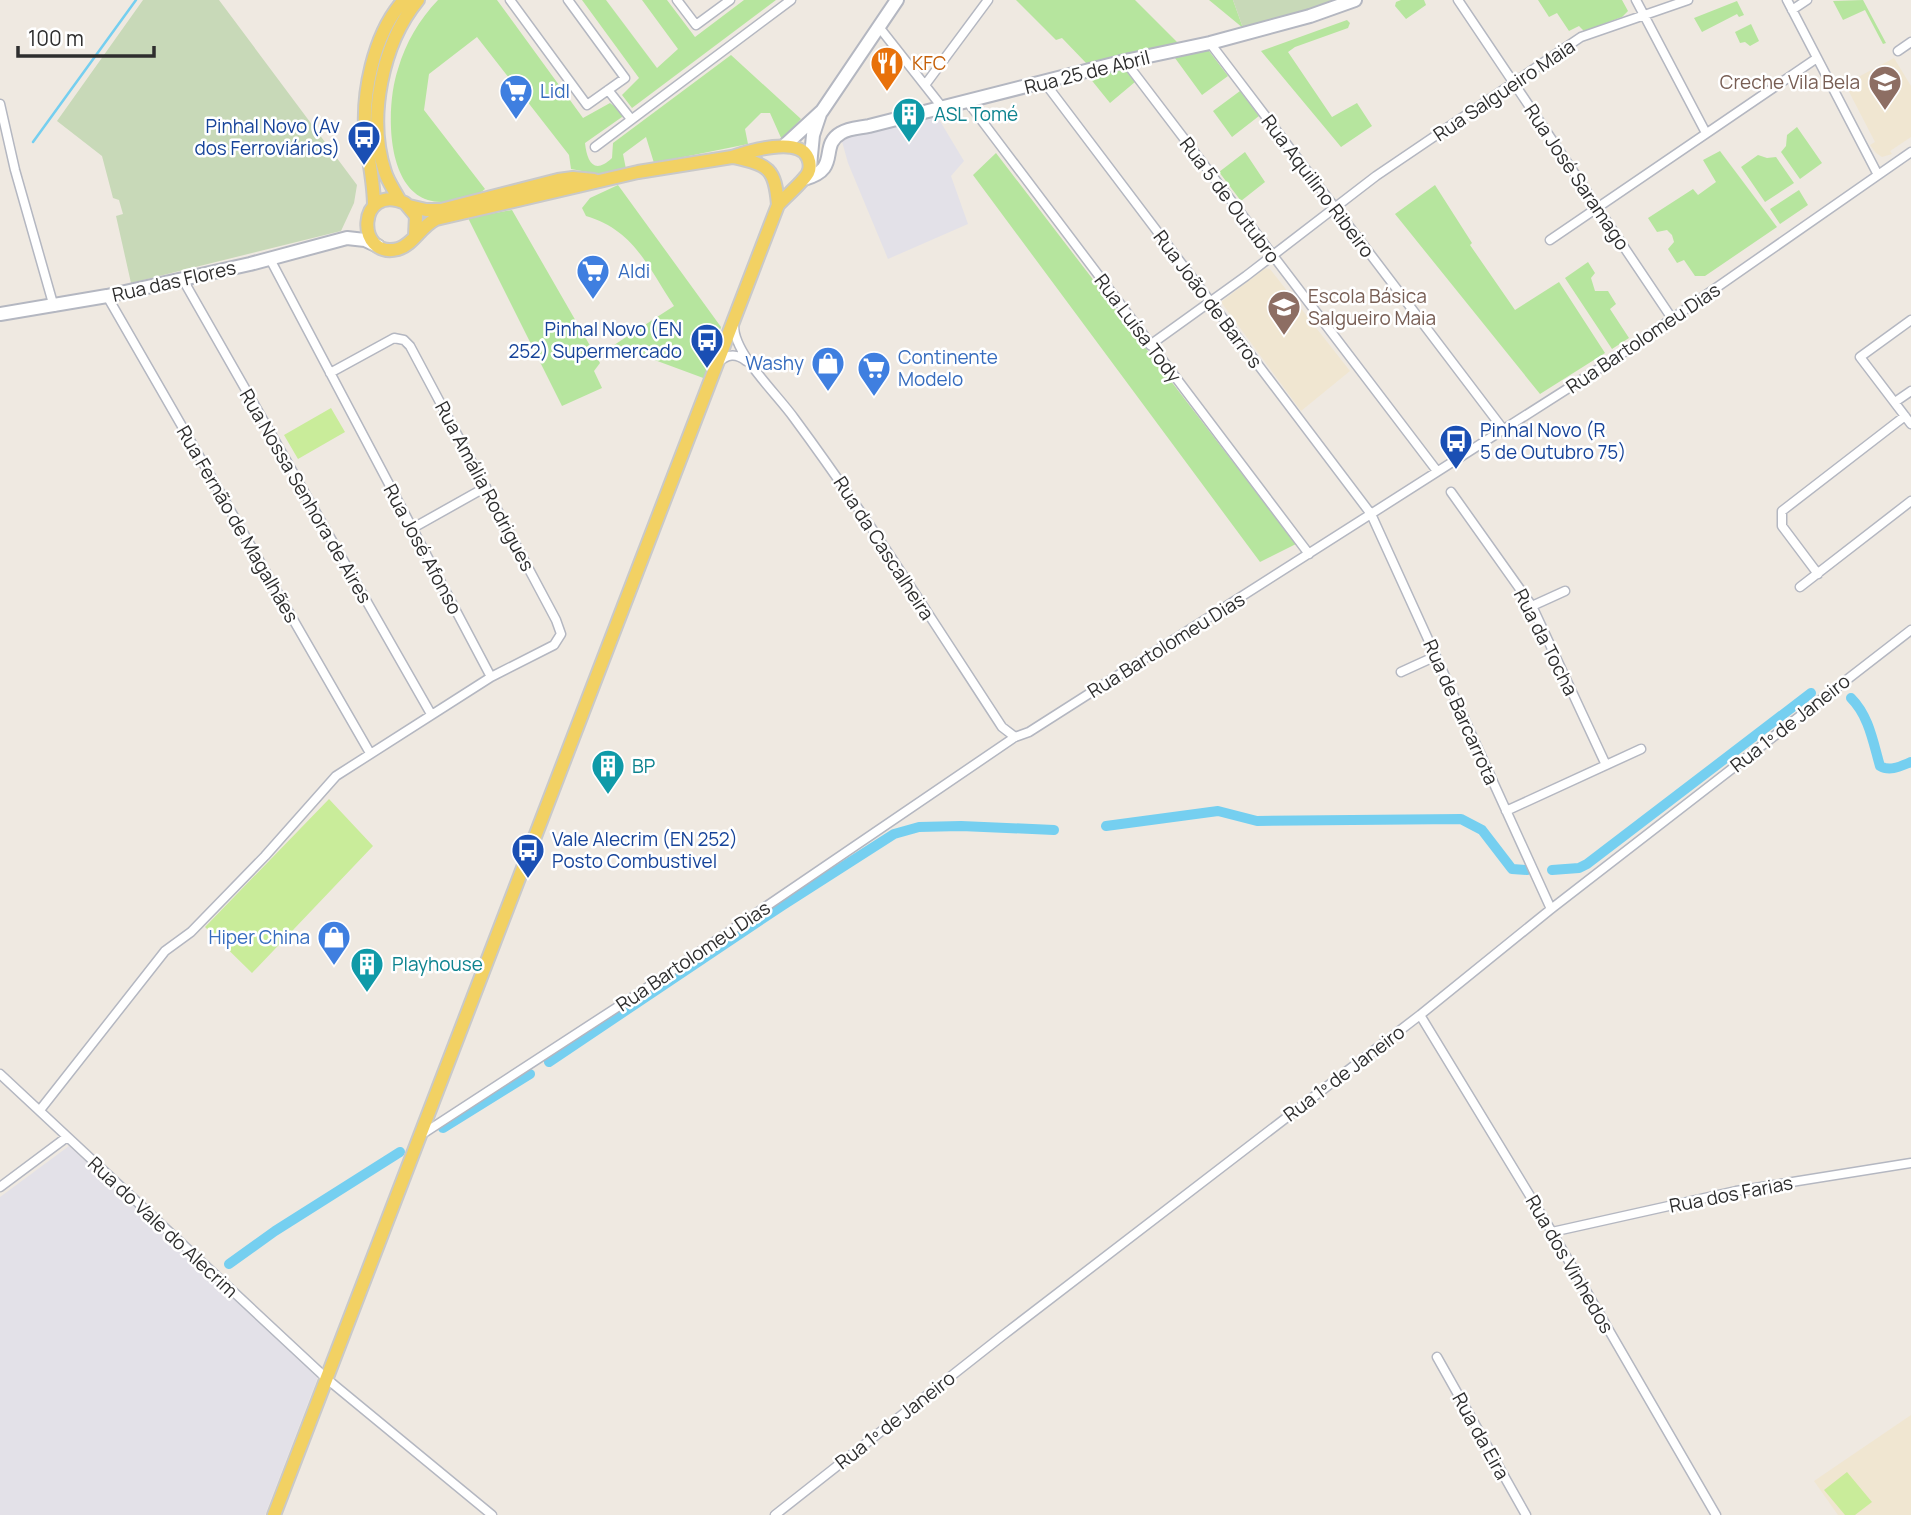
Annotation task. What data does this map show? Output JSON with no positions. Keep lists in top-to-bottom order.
{
  "streets": {
    "street": [
      "Rua 25 de Abril",
      "Rua Salgueiro Maia",
      "Rua José Saramago",
      "Rua Aquilino Ribeiro",
      "Rua 5 de Outubro",
      "Rua das Flores",
      "Rua João de Barros",
      "Rua Luísa Tody",
      "Rua Bartolomeu Dias",
      "Rua Amália Rodrigues",
      "Rua Nossa Senhora de Aires",
      "Rua Fernão de Magalhães",
      "Rua da Cascalheira",
      "Rua José Afonso",
      "Rua da Tocha",
      "Rua de Barcarrota",
      "Rua 1º de Janeiro",
      "Rua dos Farias",
      "Rua do Vale do Alecrim",
      "Rua dos Vinhedos",
      "Rua da Eira"
    ]
  },
  "crossings": [
    ["Rua 25 de Abril", "Rua Aquilino Ribeiro"],
    ["Rua 25 de Abril", "Rua 5 de Outubro"],
    ["Rua 25 de Abril", "Rua João de Barros"],
    ["Rua 25 de Abril", "Rua Luísa Tody"],
    ["Rua Salgueiro Maia", "Rua José Saramago"],
    ["Rua Salgueiro Maia", "Rua Aquilino Ribeiro"],
    ["Rua Salgueiro Maia", "Rua 5 de Outubro"],
    ["Rua Salgueiro Maia", "Rua João de Barros"],
    ["Rua Salgueiro Maia", "Rua Luísa Tody"],
    ["Rua José Saramago", "Rua Bartolomeu Dias"],
    ["Rua Aquilino Ribeiro", "Rua Bartolomeu Dias"],
    ["Rua 5 de Outubro", "Rua Bartolomeu Dias"],
    ["Rua das Flores", "Rua Nossa Senhora de Aires"],
    ["Rua das Flores", "Rua Fernão de Magalhães"],
    ["Rua das Flores", "Rua José Afonso"],
    ["Rua João de Barros", "Rua Bartolomeu Dias"],
    ["Rua João de Barros", "Rua de Barcarrota"],
    ["Rua Luísa Tody", "Rua Bartolomeu Dias"],
    ["Rua Bartolomeu Dias", "Rua da Cascalheira"],
    ["Rua Bartolomeu Dias", "Rua de Barcarrota"],
    ["Rua Amália Rodrigues", "Rua José Afonso"],
    ["Rua de Barcarrota", "Rua 1º de Janeiro"],
    ["Rua 1º de Janeiro", "Rua dos Vinhedos"],
    ["Rua dos Farias", "Rua dos Vinhedos"]
  ],
  "places": {
    "restaurant": ["KFC"],
    "school or university": ["Creche Vila Bela", "Escola Básica Salgueiro Maia"],
    "supermarket": ["Lidl", "Aldi", "Continente Modelo"],
    "building": ["ASL Tomé", "BP", "Playhouse"],
    "bus stop": [
      "Pinhal Novo (Av dos Ferroviários)",
      "Pinhal Novo (EN 252) Supermercado",
      "Pinhal Novo (R 5 de Outubro 75)",
      "Vale Alecrim (EN 252) Posto Combustivel"
    ],
    "shop": ["Washy", "Hiper China"]
  },
  "scale_bar": "100 m"
}
